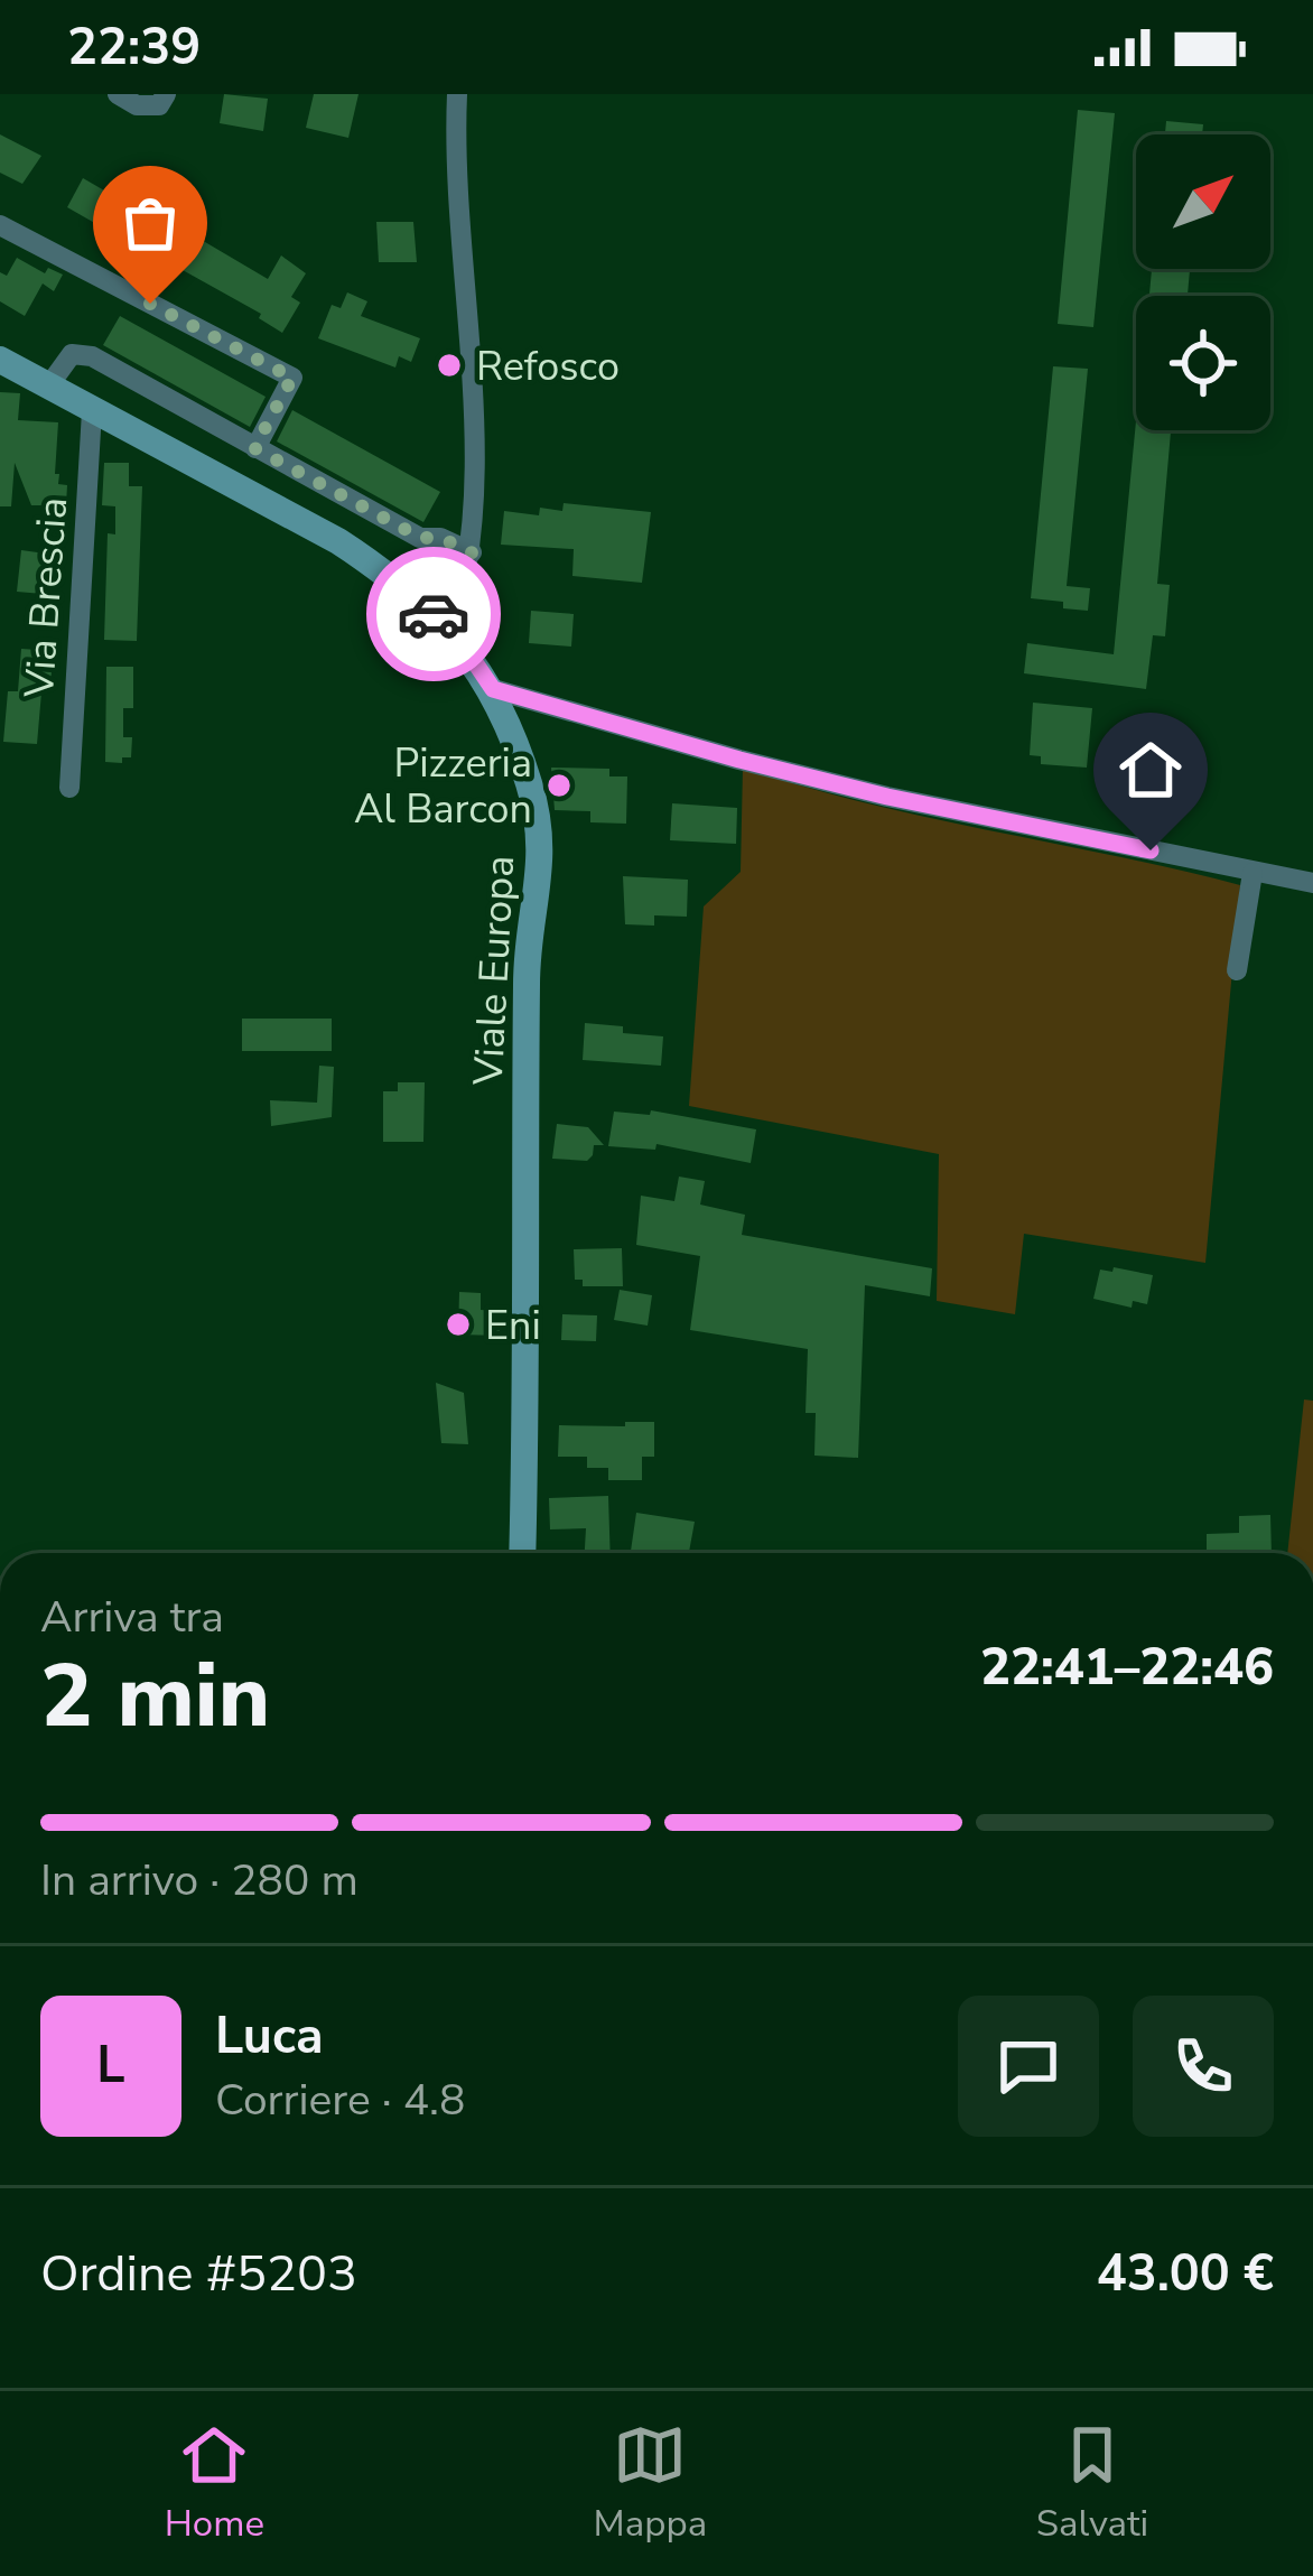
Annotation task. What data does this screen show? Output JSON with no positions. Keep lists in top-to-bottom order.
{
  "streets": {
    "main road": ["Viale Europa"],
    "street": ["Via Brescia"]
  },
  "crossings": [
    ["Via Brescia", "Viale Europa"]
  ],
  "places": ["Refosco", "Pizzeria Al Barcon", "Eni"],
  "north": "top right",
  "page": {
    "status": "22:39",
    "heading": ["2 min", "Arriva tra", "22:41–22:46"],
    "panel": [
      "Luca",
      "Corriere · 4.8",
      "Ordine #5203",
      "43.00 €"
    ],
    "bar": "In arrivo · 280 m",
    "round": "L",
    "tabs": ["Home", "Mappa", "Salvati"]
  }
}
